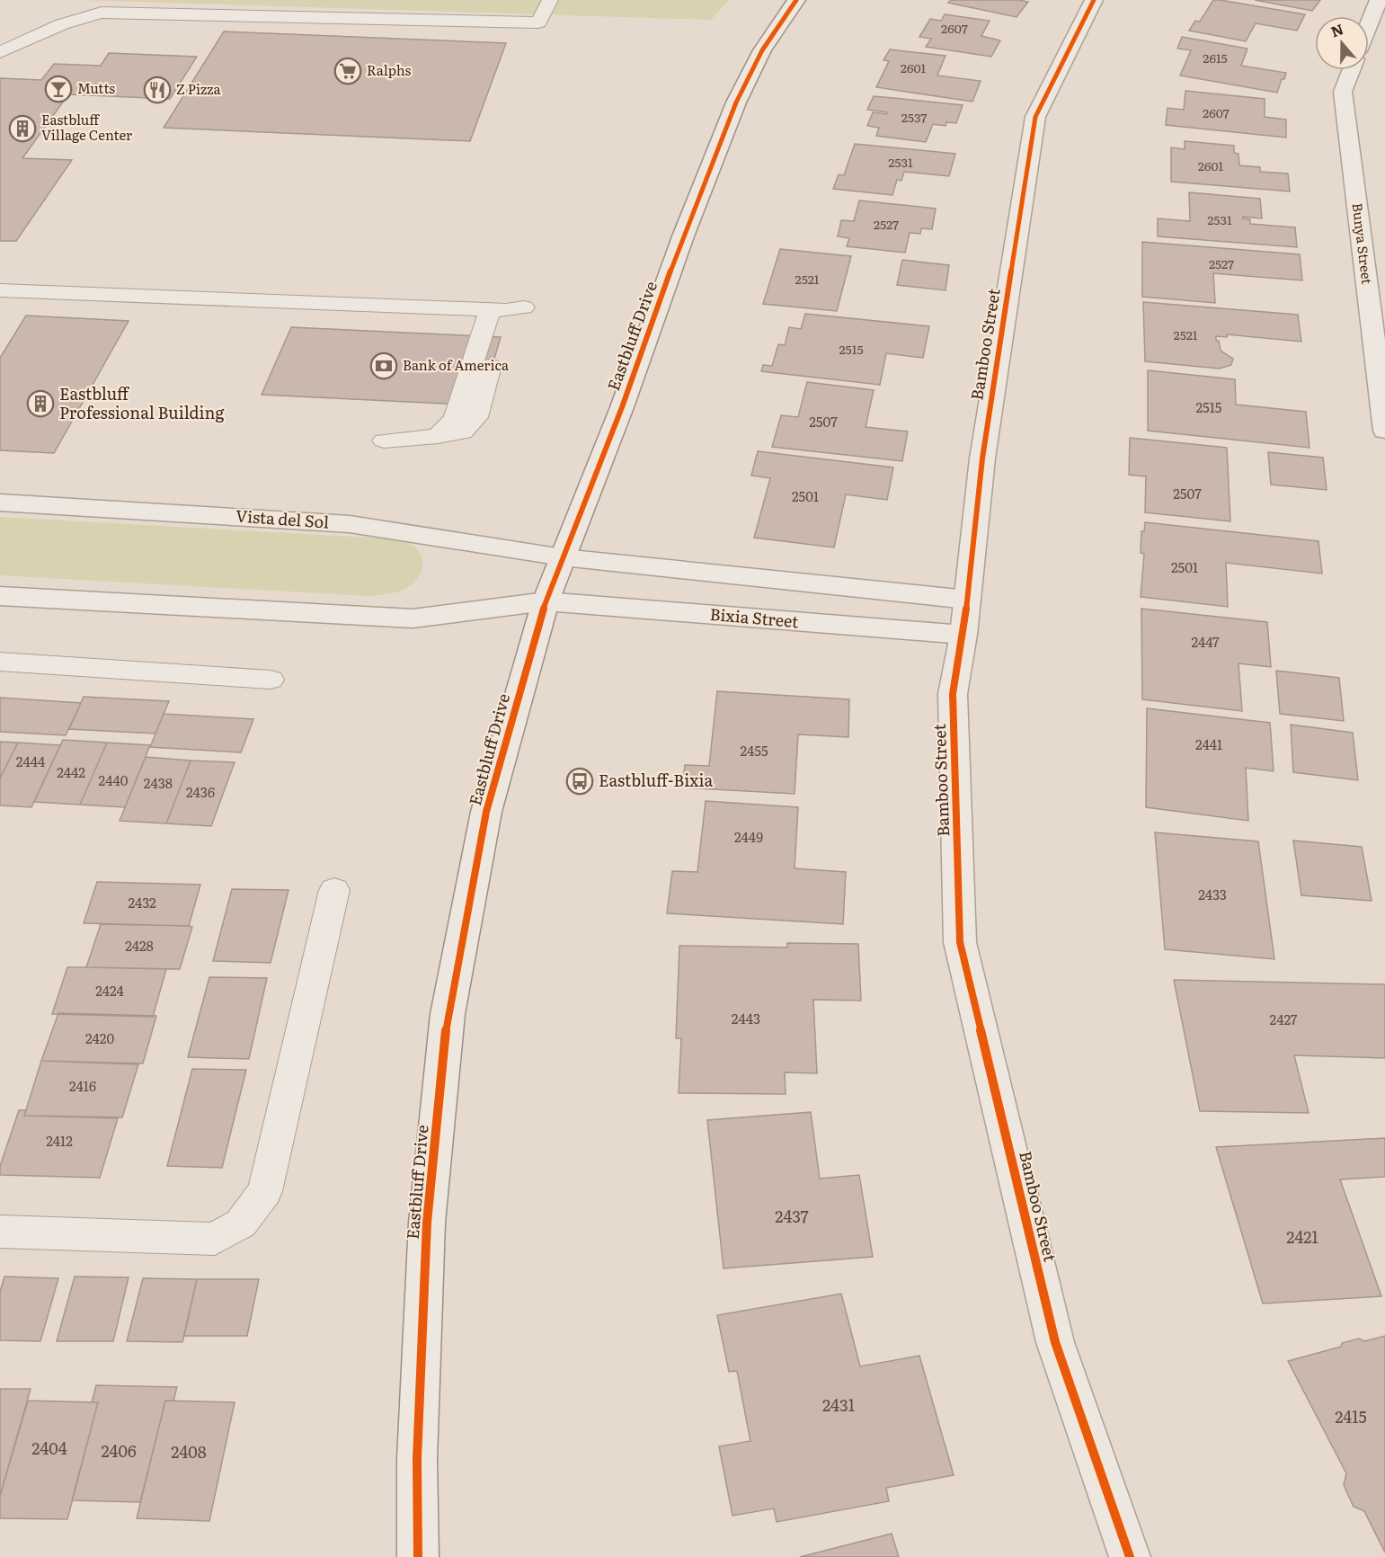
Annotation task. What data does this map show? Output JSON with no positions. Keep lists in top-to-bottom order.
{
  "streets": {
    "street": [
      "Bunya Street",
      "Eastbluff Drive",
      "Bamboo Street",
      "Vista del Sol",
      "Bixia Street"
    ]
  },
  "crossings": [
    ["Eastbluff Drive", "Vista del Sol"],
    ["Eastbluff Drive", "Bixia Street"],
    ["Bamboo Street", "Bixia Street"]
  ],
  "places": {
    "supermarket": ["Ralphs"],
    "bar": ["Mutts"],
    "restaurant": ["Z Pizza"],
    "building": ["Eastbluff Village Center", "Eastbluff Professional Building"],
    "bank": ["Bank of America"],
    "bus stop": ["Eastbluff-Bixia"]
  },
  "house_numbers": [
    "2607",
    "2615",
    "2601",
    "2607",
    "2537",
    "2531",
    "2601",
    "2531",
    "2527",
    "2527",
    "2521",
    "2521",
    "2515",
    "2515",
    "2507",
    "2507",
    "2501",
    "2501",
    "2447",
    "2441",
    "2455",
    "2444",
    "2442",
    "2440",
    "2438",
    "2436",
    "2449",
    "2433",
    "2432",
    "2428",
    "2424",
    "2443",
    "2427",
    "2420",
    "2416",
    "2412",
    "2437",
    "2421",
    "2431",
    "2415",
    "2404",
    "2406",
    "2408"
  ],
  "north": "top"
}
